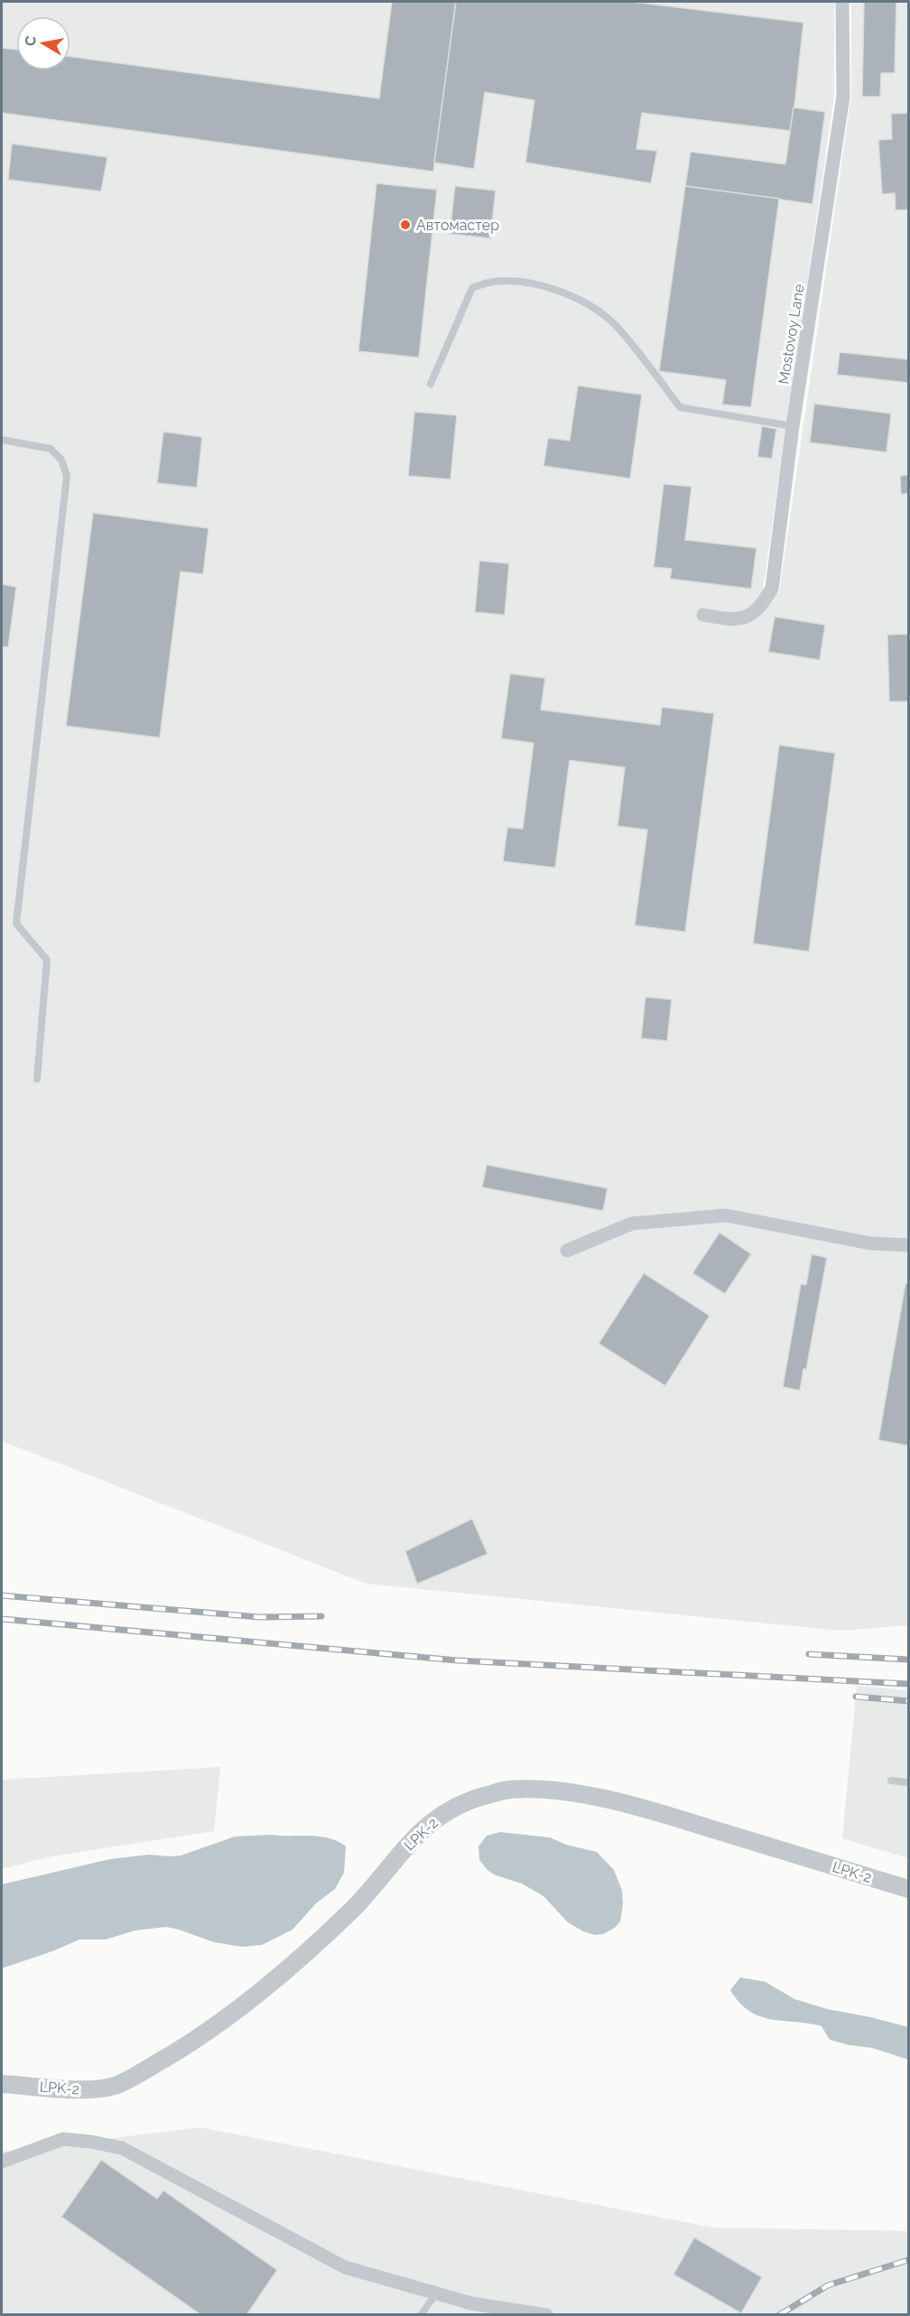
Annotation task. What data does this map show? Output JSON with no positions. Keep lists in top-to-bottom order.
{
  "streets": {
    "street": ["Mostovoy Lane", "LPK-2"]
  },
  "places": ["Автомастер"],
  "north": "left"
}
